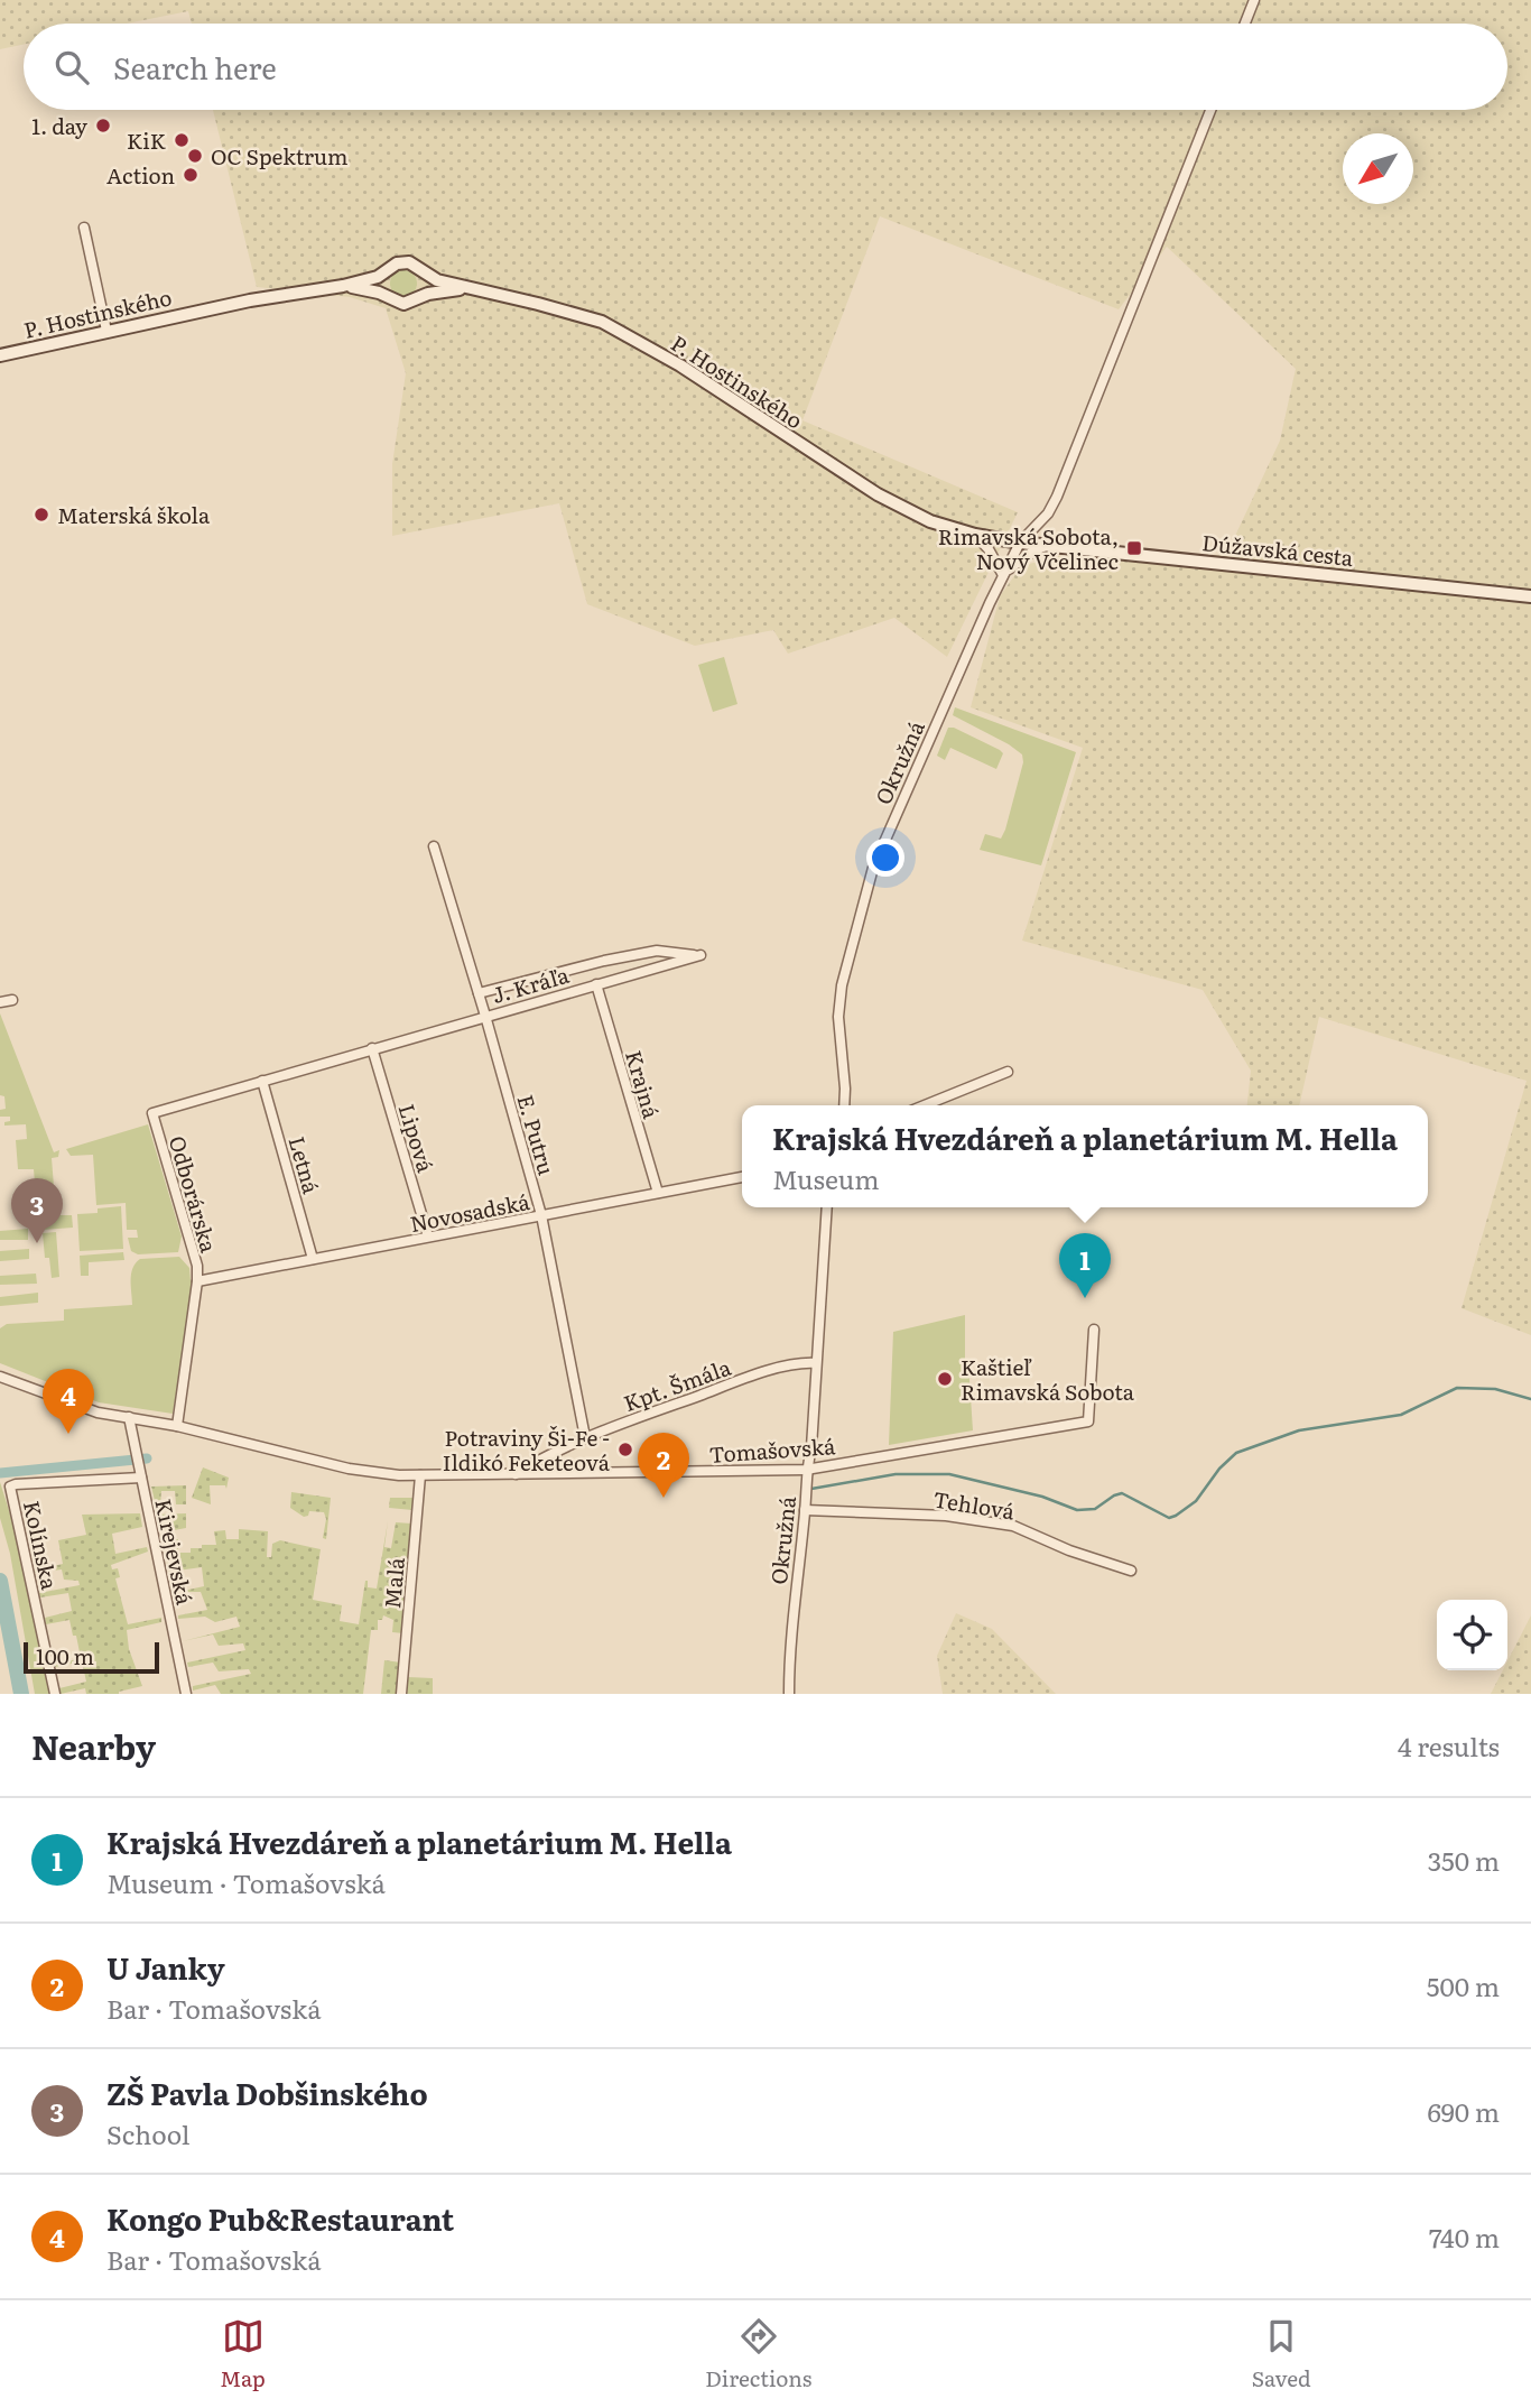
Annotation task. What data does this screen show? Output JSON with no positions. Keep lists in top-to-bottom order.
{
  "streets": {
    "street": [
      "P. Hostinského",
      "Dúžavská cesta",
      "Okružná",
      "J. Kráľa",
      "Krajná",
      "E. Putru",
      "Lipová",
      "Letná",
      "Odborárska",
      "Novosadská",
      "Kpt. Šmála",
      "Tomašovská",
      "Tehlová",
      "Kolínska",
      "Kirejevská",
      "Malá"
    ]
  },
  "crossings": [
    ["P. Hostinského", "Dúžavská cesta"],
    ["P. Hostinského", "Okružná"],
    ["Dúžavská cesta", "Okružná"],
    ["Okružná", "Kpt. Šmála"],
    ["Okružná", "Tomašovská"],
    ["Okružná", "Tehlová"],
    ["J. Kráľa", "Krajná"],
    ["J. Kráľa", "E. Putru"],
    ["J. Kráľa", "Lipová"],
    ["J. Kráľa", "Letná"],
    ["J. Kráľa", "Odborárska"],
    ["Krajná", "Novosadská"],
    ["E. Putru", "Novosadská"],
    ["E. Putru", "Kpt. Šmála"],
    ["Lipová", "Novosadská"],
    ["Letná", "Novosadská"],
    ["Odborárska", "Novosadská"],
    ["Odborárska", "Tomašovská"],
    ["Kpt. Šmála", "Tomašovská"],
    ["Tomašovská", "Kirejevská"],
    ["Tomašovská", "Malá"],
    ["Kolínska", "Kirejevská"]
  ],
  "places": {
    "other": [
      "1. day",
      "KiK",
      "OC Spektrum",
      "Action",
      "Materská škola",
      "Kaštieľ Rimavská Sobota",
      "Potraviny Ši-Fe - Ildikó Feketeová"
    ],
    "transit": ["Rimavská Sobota, Nový Včelinec"]
  },
  "scale_bar": "100 m",
  "north": "bottom left",
  "page": {
    "search": "Search here",
    "popup": ["Krajská Hvezdáreň a planetárium M. Hella", "Museum"],
    "pins": [
      "3",
      "1",
      "4",
      "2"
    ],
    "scale": "100 m",
    "heading": ["Nearby", "4 results"],
    "list": [
      {
        "mark": "1",
        "name": "Krajská Hvezdáreň a planetárium M. Hella",
        "note": "Museum · Tomašovská",
        "value": "350 m"
      },
      {
        "mark": "2",
        "name": "U Janky",
        "note": "Bar · Tomašovská",
        "value": "500 m"
      },
      {
        "mark": "3",
        "name": "ZŠ Pavla Dobšinského",
        "note": "School",
        "value": "690 m"
      },
      {
        "mark": "4",
        "name": "Kongo Pub&Restaurant",
        "note": "Bar · Tomašovská",
        "value": "740 m"
      }
    ],
    "nav": ["Map", "Directions", "Saved"]
  }
}
